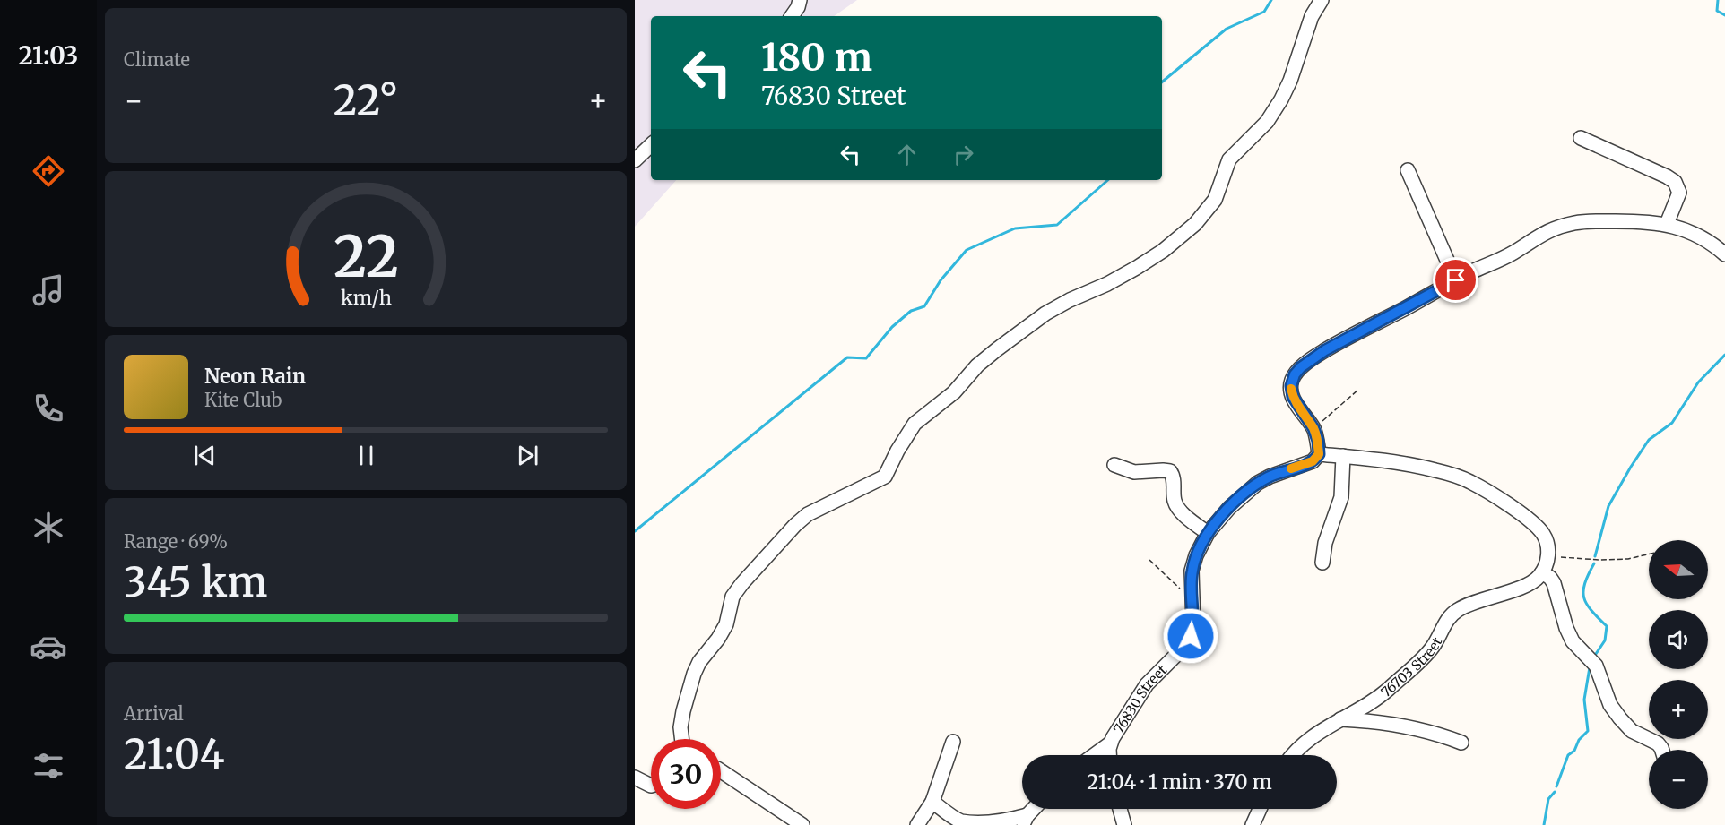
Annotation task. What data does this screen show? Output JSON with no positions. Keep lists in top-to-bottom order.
{
  "streets": {
    "street": ["76703 Street", "76830 Street"]
  },
  "north": "left",
  "page": {
    "tabs": "21:03",
    "tile": [
      "Climate",
      ["Range · 69%", "345 km"],
      ["Arrival", "21:04"]
    ],
    "turn": ["180 m", "76830 Street"],
    "heat": ["−", "22°", "+"],
    "song": ["Neon Rain", "Kite Club"],
    "map_buttons": ["+", "−"],
    "limit": "30",
    "trip": "21:04 · 1 min · 370 m",
    "gauge": ["22", "km/h"]
  }
}
